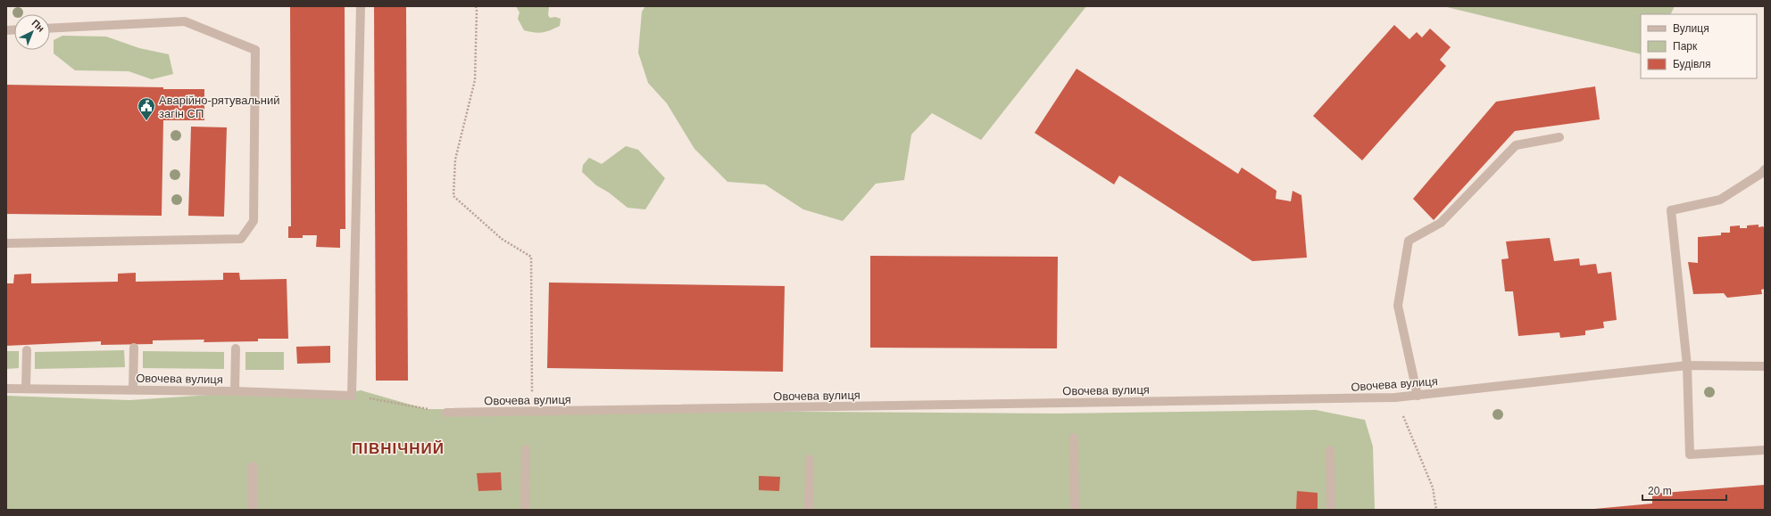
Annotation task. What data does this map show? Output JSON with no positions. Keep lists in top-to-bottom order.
{
  "streets": {
    "street": ["Овочева вулиця"]
  },
  "districts": ["ПІВНІЧНИЙ"],
  "places": {
    "public building": ["Аварійно-рятувальний загін СП"]
  },
  "legend": ["Вулиця", "Парк", "Будівля"],
  "scale_bar": "20 m",
  "north": "top right"
}
